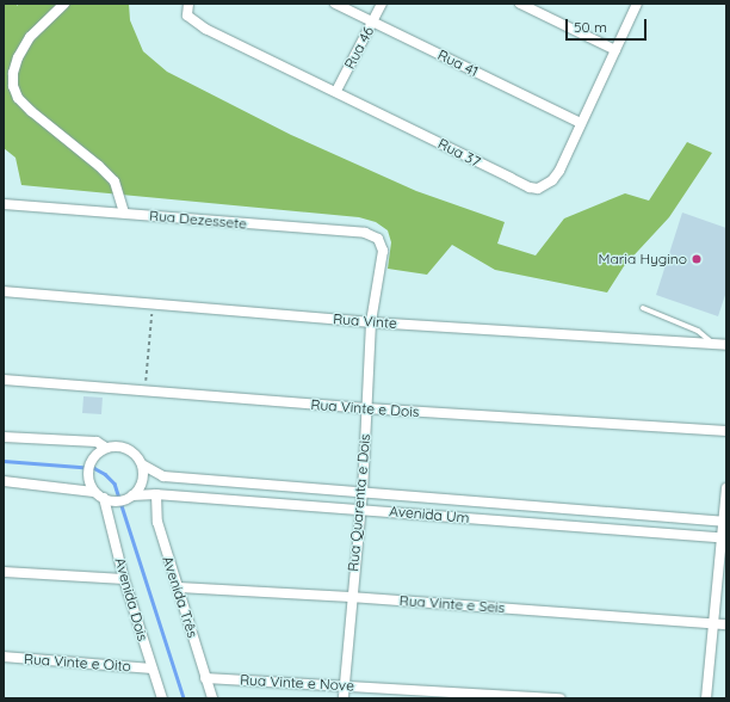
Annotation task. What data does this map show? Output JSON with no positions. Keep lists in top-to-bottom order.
{
  "streets": {
    "street": [
      "Rua 46",
      "Rua 41",
      "Rua 37",
      "Rua Dezessete",
      "Rua Vinte",
      "Rua Vinte e Dois",
      "Rua Quarenta e Dois",
      "Avenida Um",
      "Avenida Três",
      "Avenida Dois",
      "Rua Vinte e Seis",
      "Rua Vinte e Oito",
      "Rua Vinte e Nove"
    ]
  },
  "crossings": [
    ["Rua 46", "Rua 41"],
    ["Rua 46", "Rua 37"],
    ["Rua 41", "Rua 37"],
    ["Rua Dezessete", "Rua Quarenta e Dois"],
    ["Rua Vinte", "Rua Quarenta e Dois"],
    ["Rua Vinte e Dois", "Rua Quarenta e Dois"],
    ["Rua Quarenta e Dois", "Avenida Um"],
    ["Rua Quarenta e Dois", "Rua Vinte e Seis"],
    ["Rua Quarenta e Dois", "Rua Vinte e Nove"],
    ["Avenida Um", "Avenida Três"],
    ["Avenida Um", "Avenida Dois"],
    ["Avenida Três", "Rua Vinte e Seis"],
    ["Avenida Três", "Rua Vinte e Nove"],
    ["Avenida Dois", "Rua Vinte e Oito"]
  ],
  "places": ["Maria Hygino"],
  "scale_bar": "50 m"
}
